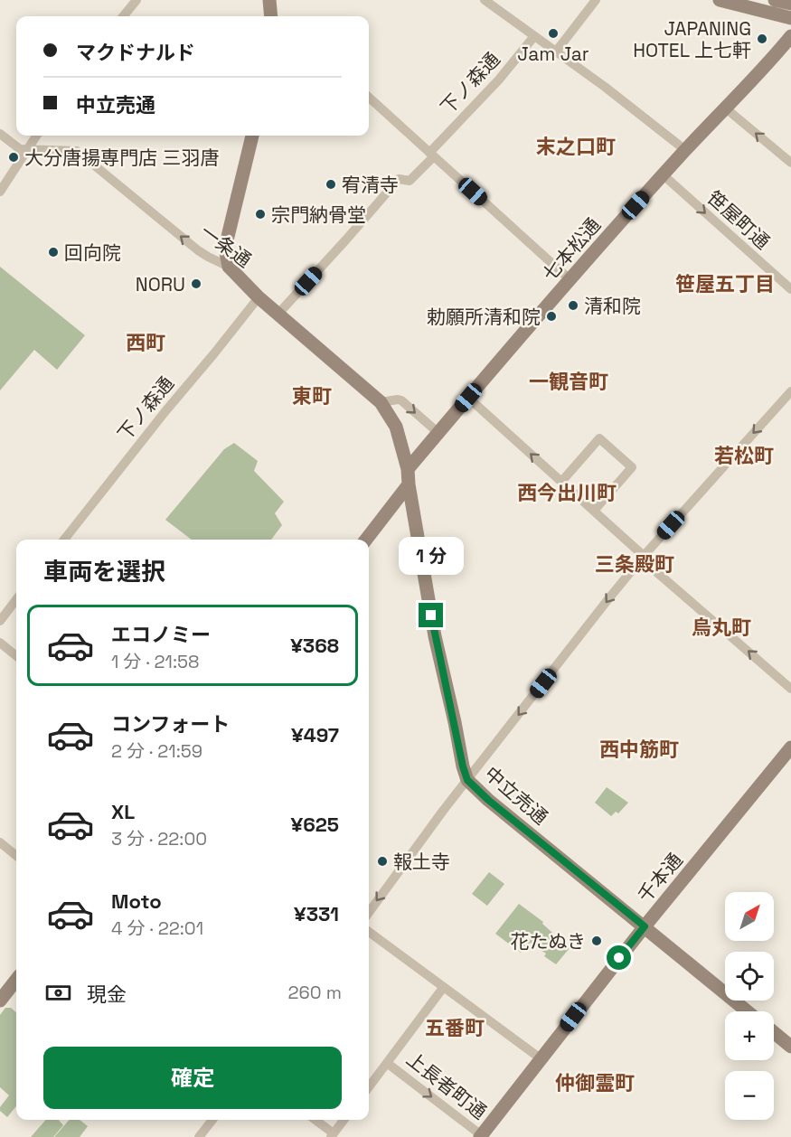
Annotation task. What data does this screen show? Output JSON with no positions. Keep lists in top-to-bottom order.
{
  "streets": {
    "street": [
      "下ノ森通",
      "笹屋町通",
      "一条通",
      "七本松通",
      "中立売通",
      "千本通",
      "上長者町通"
    ]
  },
  "crossings": [
    ["下ノ森通", "一条通"],
    ["笹屋町通", "七本松通"],
    ["一条通", "七本松通"],
    ["一条通", "中立売通"],
    ["七本松通", "中立売通"],
    ["中立売通", "千本通"],
    ["千本通", "上長者町通"]
  ],
  "one_way": ["笹屋町通", "一条通", "上長者町通"],
  "districts": [
    "末之口町",
    "笹屋五丁目",
    "西町",
    "一観音町",
    "東町",
    "若松町",
    "西今出川町",
    "三条殿町",
    "烏丸町",
    "西中筋町",
    "五番町",
    "仲御霊町"
  ],
  "places": [
    "Jam Jar",
    "JAPANING HOTEL 上七軒",
    "大分唐揚専門店 三羽唐",
    "宥清寺",
    "宗門納骨堂",
    "回向院",
    "NORU",
    "清和院",
    "勅願所清和院",
    "報土寺",
    "花たぬき"
  ],
  "north": "top right",
  "page": {
    "banner": ["マクドナルド", "中立売通"],
    "bubble": "1 分",
    "heading": "車両を選択",
    "list": [
      {
        "name": "エコノミー",
        "note": "1 分 · 21:58",
        "value": "¥368"
      },
      {
        "name": "コンフォート",
        "note": "2 分 · 21:59",
        "value": "¥497"
      },
      {
        "name": "XL",
        "note": "3 分 · 22:00",
        "value": "¥625"
      },
      {
        "name": "Moto",
        "note": "4 分 · 22:01",
        "value": "¥331"
      }
    ],
    "map_buttons": ["+", "−"],
    "pay": ["現金", "260 m"],
    "buttons": "確定"
  }
}
